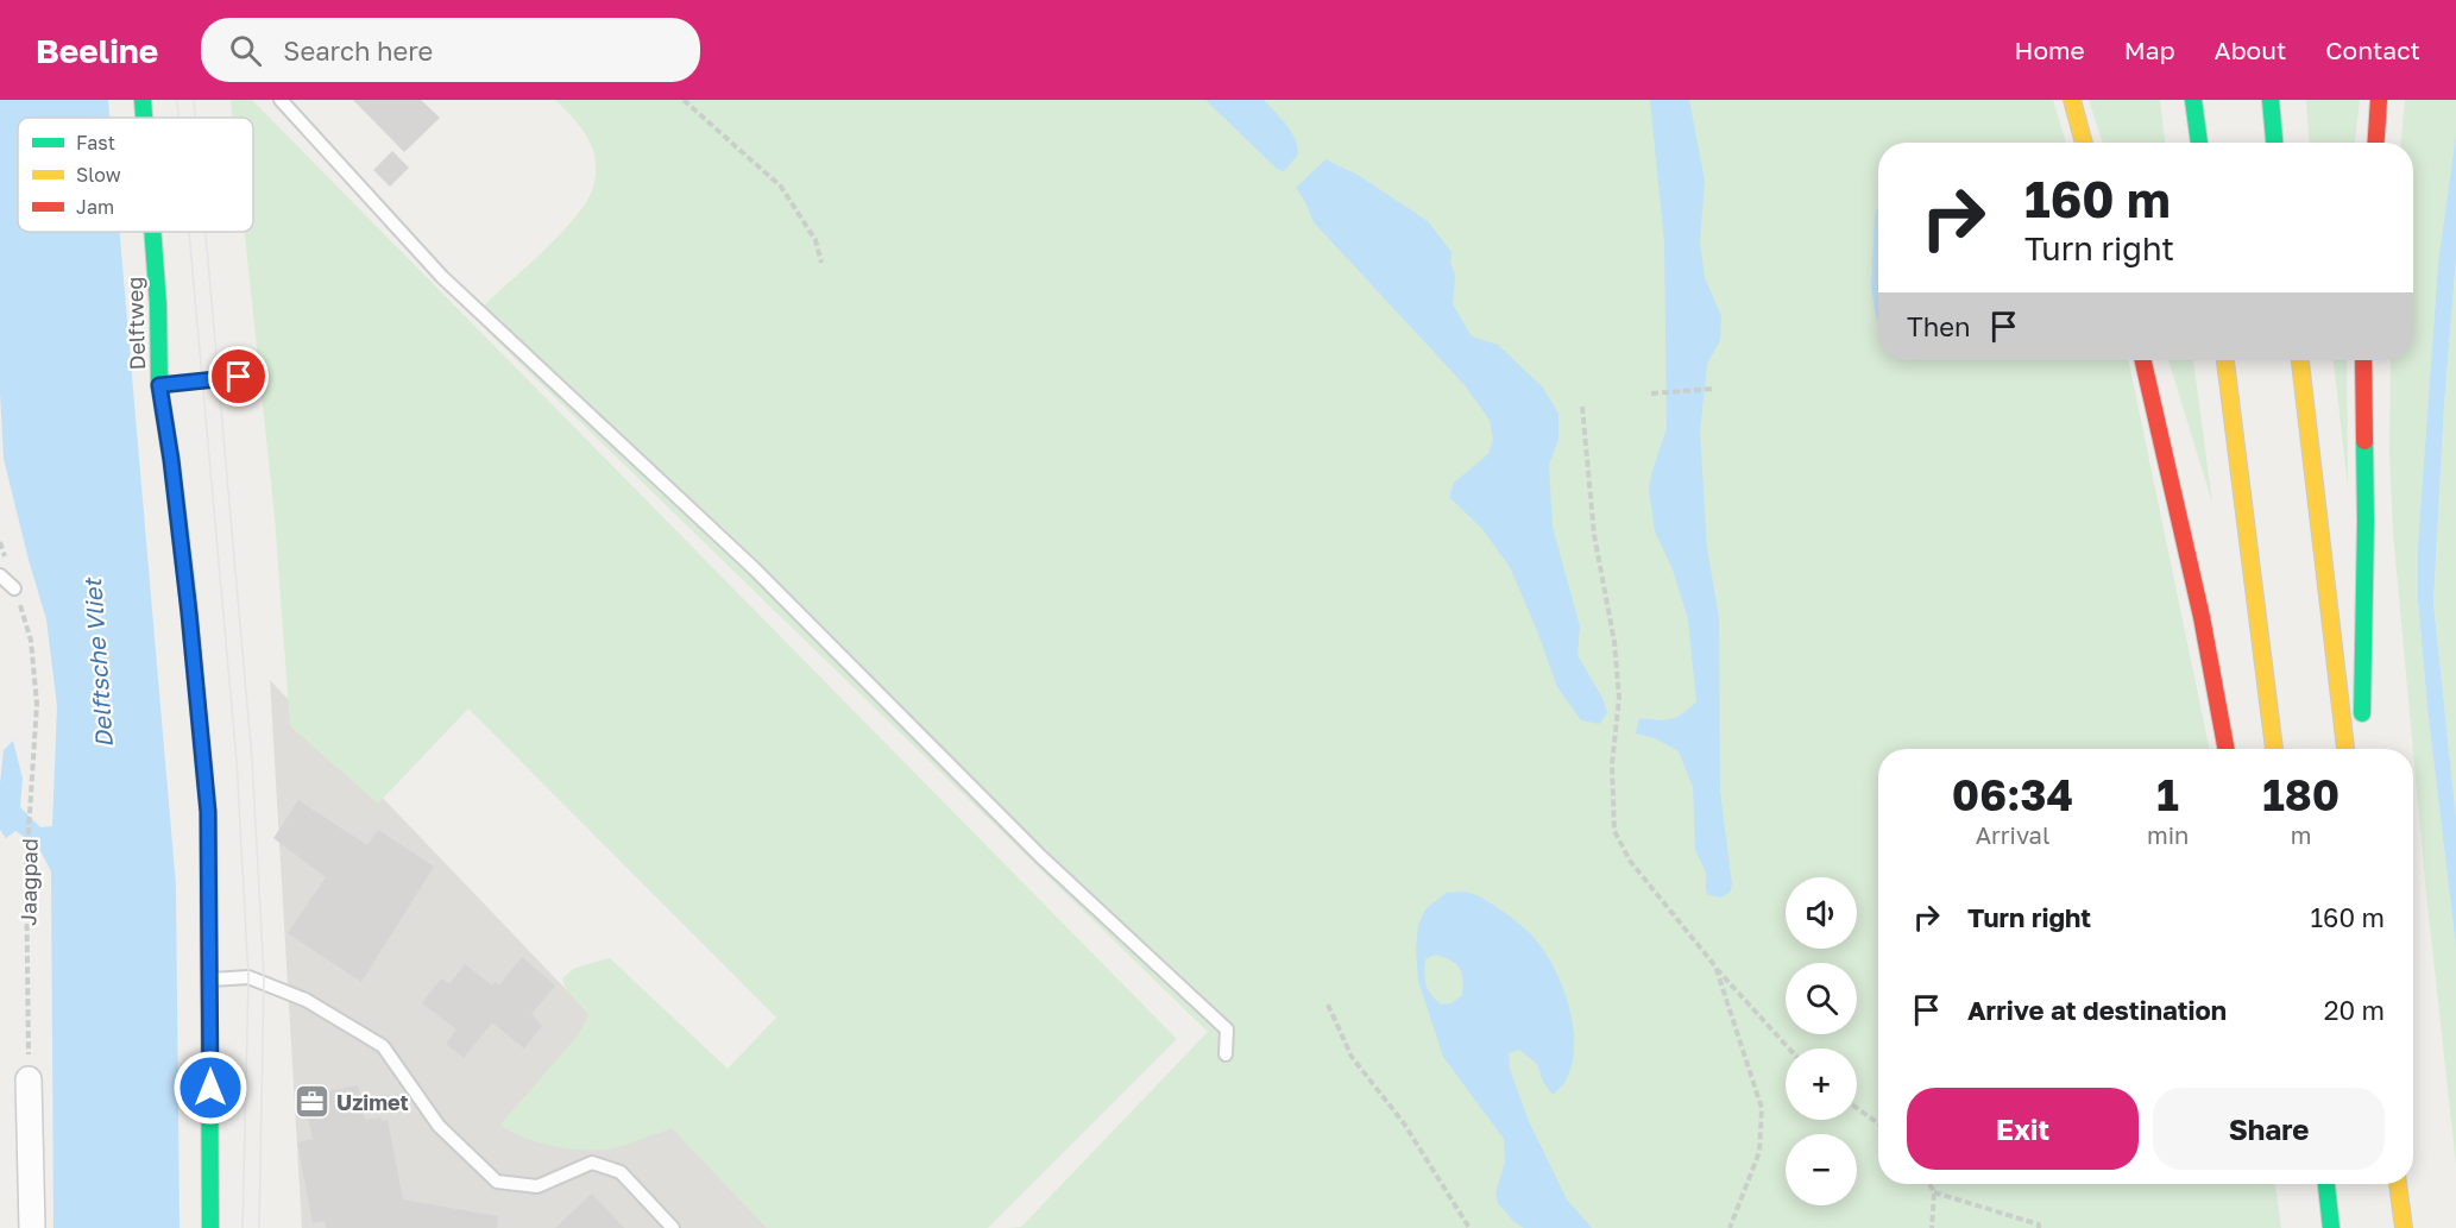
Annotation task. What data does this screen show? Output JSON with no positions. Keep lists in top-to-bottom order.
{
  "streets": {
    "main road": ["Delftweg"],
    "path": ["Jaagpad"]
  },
  "water": ["Delftsche Vliet"],
  "places": {
    "office": ["Uzimet"]
  },
  "legend": ["Fast", "Slow", "Jam"],
  "page": {
    "header": "Beeline",
    "search": "Search here",
    "nav": [
      "Home",
      "Map",
      "About",
      "Contact"
    ],
    "turn": ["160 m", "Turn right"],
    "then": "Then",
    "eta": [
      "06:34",
      "Arrival",
      "1",
      "min",
      "180",
      "m"
    ],
    "list": [
      {
        "name": "Turn right",
        "value": "160 m"
      },
      {
        "name": "Arrive at destination",
        "value": "20 m"
      }
    ],
    "map_buttons": ["+", "−"],
    "buttons": ["Exit", "Share"]
  }
}
